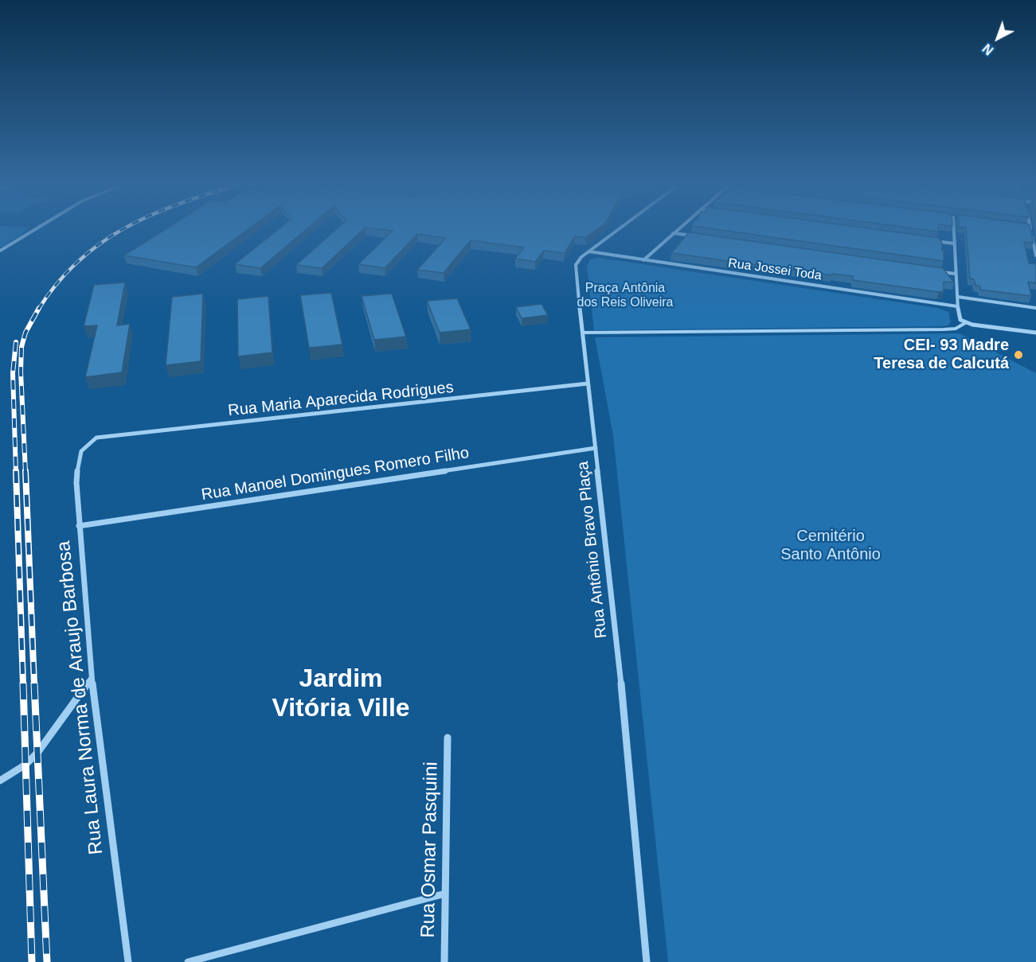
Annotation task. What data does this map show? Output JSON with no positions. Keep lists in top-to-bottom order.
{
  "streets": {
    "street": [
      "Rua Jossei Toda",
      "Rua Maria Aparecida Rodrigues",
      "Rua Manoel Domingues Romero Filho",
      "Rua Antônio Bravo Plaça",
      "Rua Laura Norma de Araujo Barbosa",
      "Rua Osmar Pasquini"
    ]
  },
  "crossings": [
    ["Rua Jossei Toda", "Rua Antônio Bravo Plaça"],
    ["Rua Maria Aparecida Rodrigues", "Rua Antônio Bravo Plaça"],
    ["Rua Maria Aparecida Rodrigues", "Rua Laura Norma de Araujo Barbosa"],
    ["Rua Manoel Domingues Romero Filho", "Rua Antônio Bravo Plaça"],
    ["Rua Manoel Domingues Romero Filho", "Rua Laura Norma de Araujo Barbosa"]
  ],
  "districts": ["Jardim Vitória Ville"],
  "parks": ["Praça Antônia dos Reis Oliveira", "Cemitério Santo Antônio"],
  "places": ["CEI- 93 Madre Teresa de Calcutá"],
  "north": "bottom left"
}
